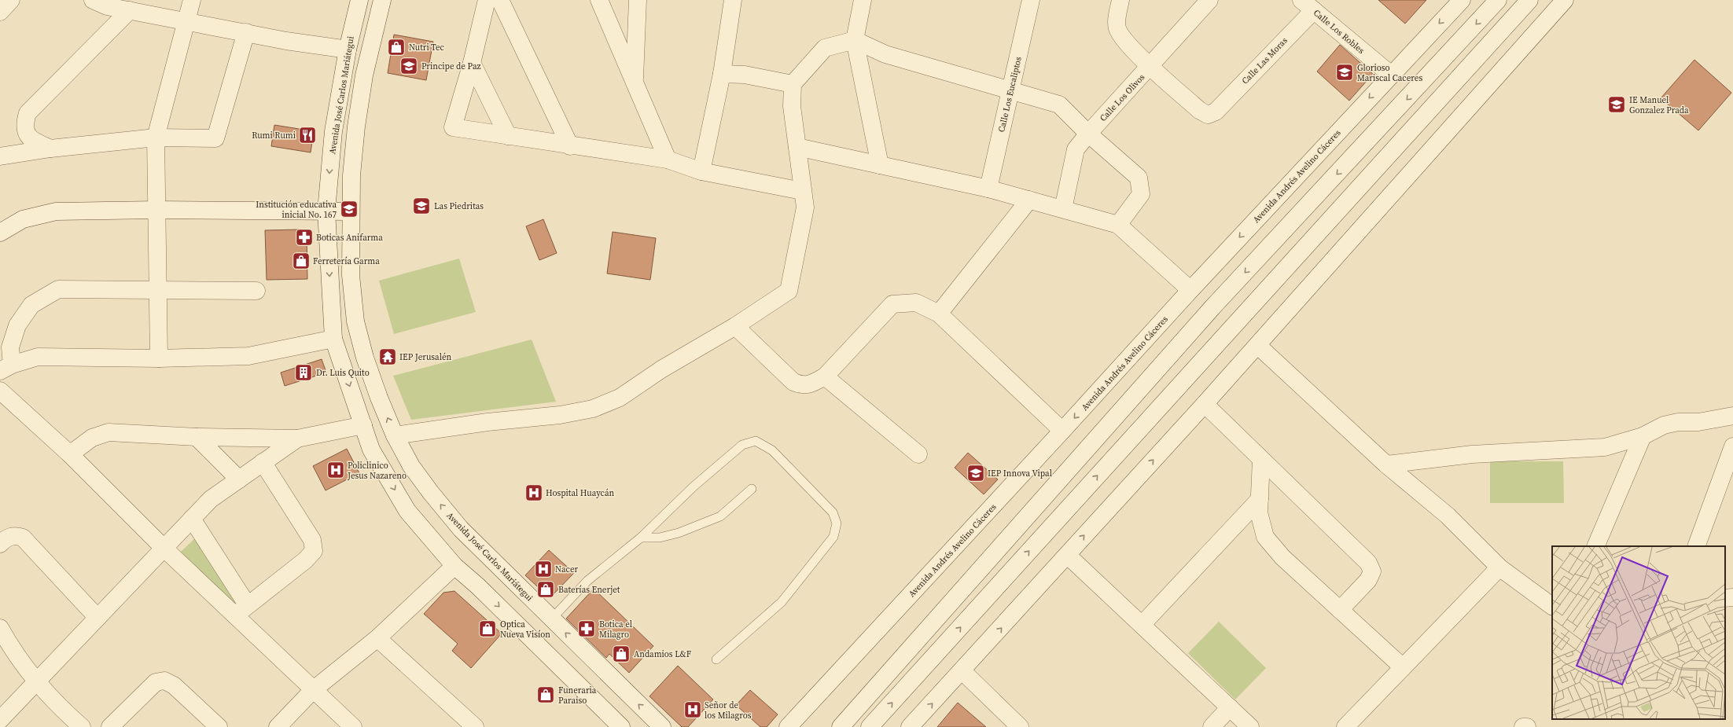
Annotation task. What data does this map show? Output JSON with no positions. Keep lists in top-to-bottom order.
{
  "streets": {
    "street": [
      "Calle Los Robles",
      "Calle Las Moras",
      "Calle Los Eucaliptos",
      "Avenida José Carlos Mariátegui",
      "Calle Los Olivos",
      "Avenida Andrés Avelino Cáceres"
    ]
  },
  "crossings": [
    ["Calle Los Robles", "Calle Las Moras"],
    ["Calle Los Robles", "Avenida Andrés Avelino Cáceres"],
    ["Calle Las Moras", "Calle Los Olivos"]
  ],
  "places": {
    "shop": [
      "Nutri Tec",
      "Ferretería Garma",
      "Baterías Enerjet",
      "Optica Nueva Visíon",
      "Andamios L&F",
      "Funeraria Paraiso"
    ],
    "school or university": [
      "Principe de Paz",
      "Glorioso Mariscal Caceres",
      "IE Manuel Gonzalez Prada",
      "Las Piedritas",
      "Institución educativa inicial No. 167",
      "IEP Innova Vipal"
    ],
    "restaurant": ["Rumi Rumi"],
    "pharmacy": ["Boticas Anifarma", "Botica el Milagro"],
    "temple": ["IEP Jerusalén"],
    "building": ["Dr. Luis Quito"],
    "hospital": [
      "Policlinico Jesus Nazareno",
      "Hospital Huaycán",
      "Nacer",
      "Señor de los Milagros"
    ]
  }
}
